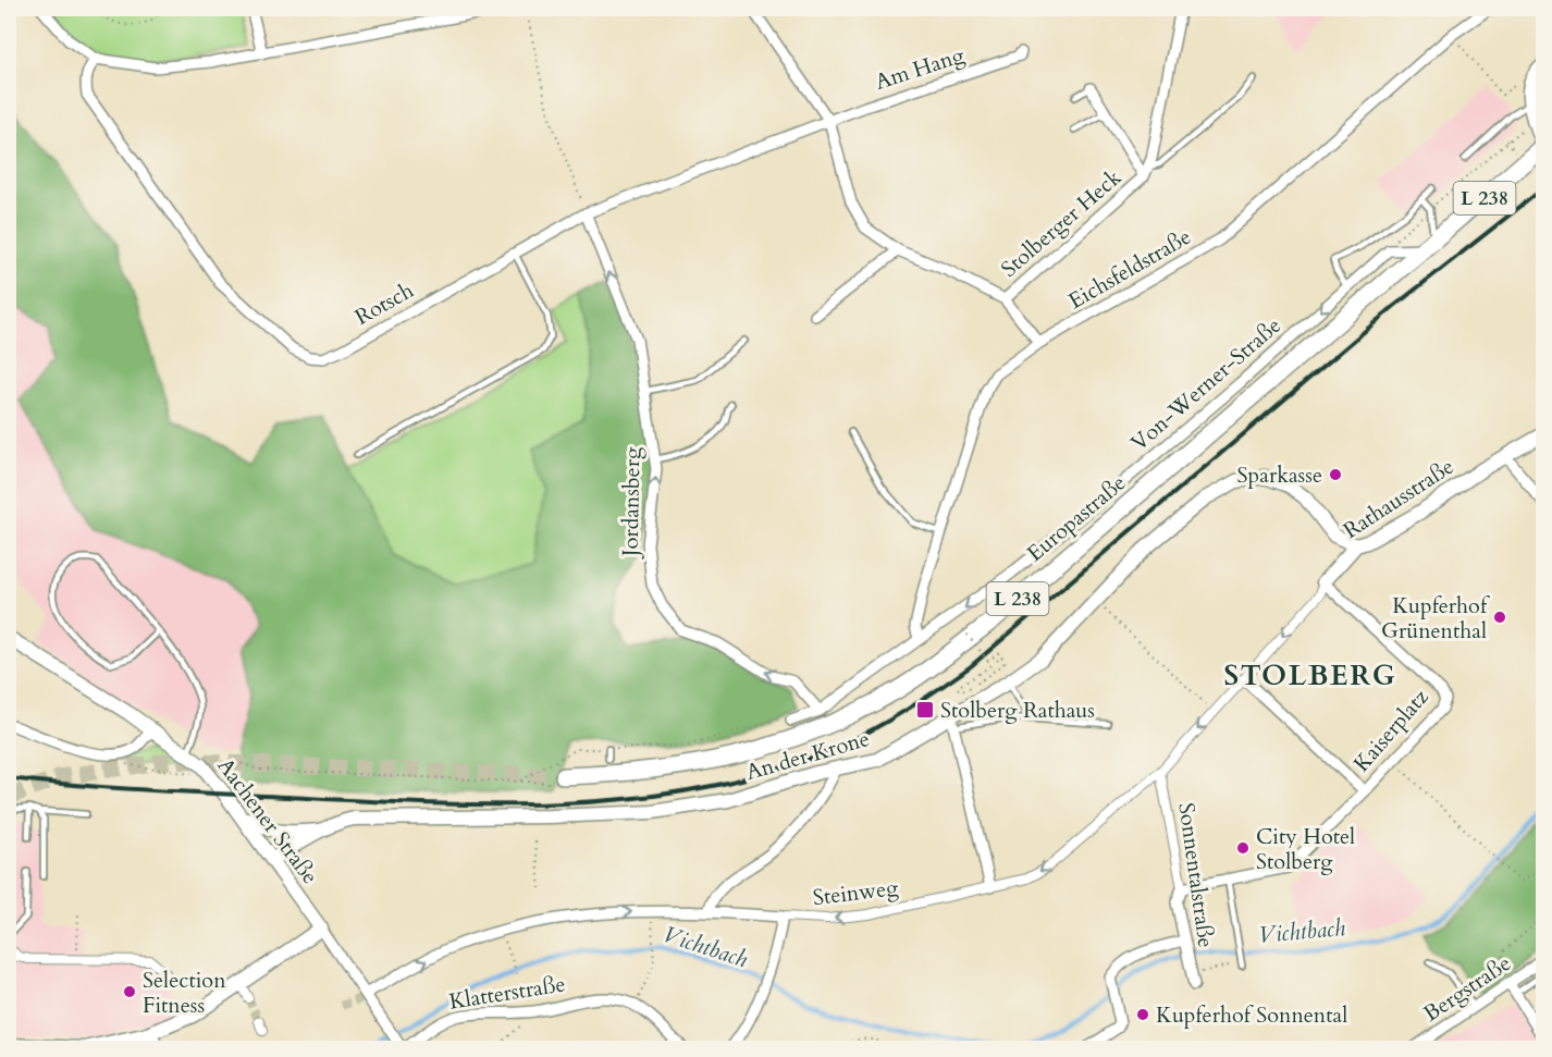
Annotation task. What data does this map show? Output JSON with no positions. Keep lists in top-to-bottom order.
{
  "streets": {
    "main road": ["L 238", "Europastraße"],
    "street": [
      "Am Hang",
      "Stolberger Heck",
      "Eichsfeldstraße",
      "Rotsch",
      "Von-Werner-Straße",
      "Rathausstraße",
      "Jordansberg",
      "Kaiserplatz",
      "An der Krone",
      "Aachener Straße",
      "Sonnentalstraße",
      "Steinweg",
      "Bergstraße",
      "Klatterstraße"
    ]
  },
  "crossings": [
    ["Am Hang", "Rotsch"],
    ["Eichsfeldstraße", "Von-Werner-Straße"],
    ["Rotsch", "Jordansberg"],
    ["Von-Werner-Straße", "Jordansberg"],
    ["Rathausstraße", "Kaiserplatz"],
    ["Rathausstraße", "An der Krone"],
    ["Rathausstraße", "Steinweg"],
    ["Kaiserplatz", "Steinweg"],
    ["An der Krone", "Aachener Straße"],
    ["Aachener Straße", "Steinweg"],
    ["Aachener Straße", "Klatterstraße"],
    ["Sonnentalstraße", "Steinweg"]
  ],
  "one_way": ["Von-Werner-Straße", "Jordansberg"],
  "districts": ["STOLBERG"],
  "water": ["Vichtbach"],
  "places": {
    "other": [
      "Sparkasse",
      "Kupferhof Grünenthal",
      "City Hotel Stolberg",
      "Selection Fitness",
      "Kupferhof Sonnental"
    ],
    "transit": ["Stolberg Rathaus"]
  }
}
